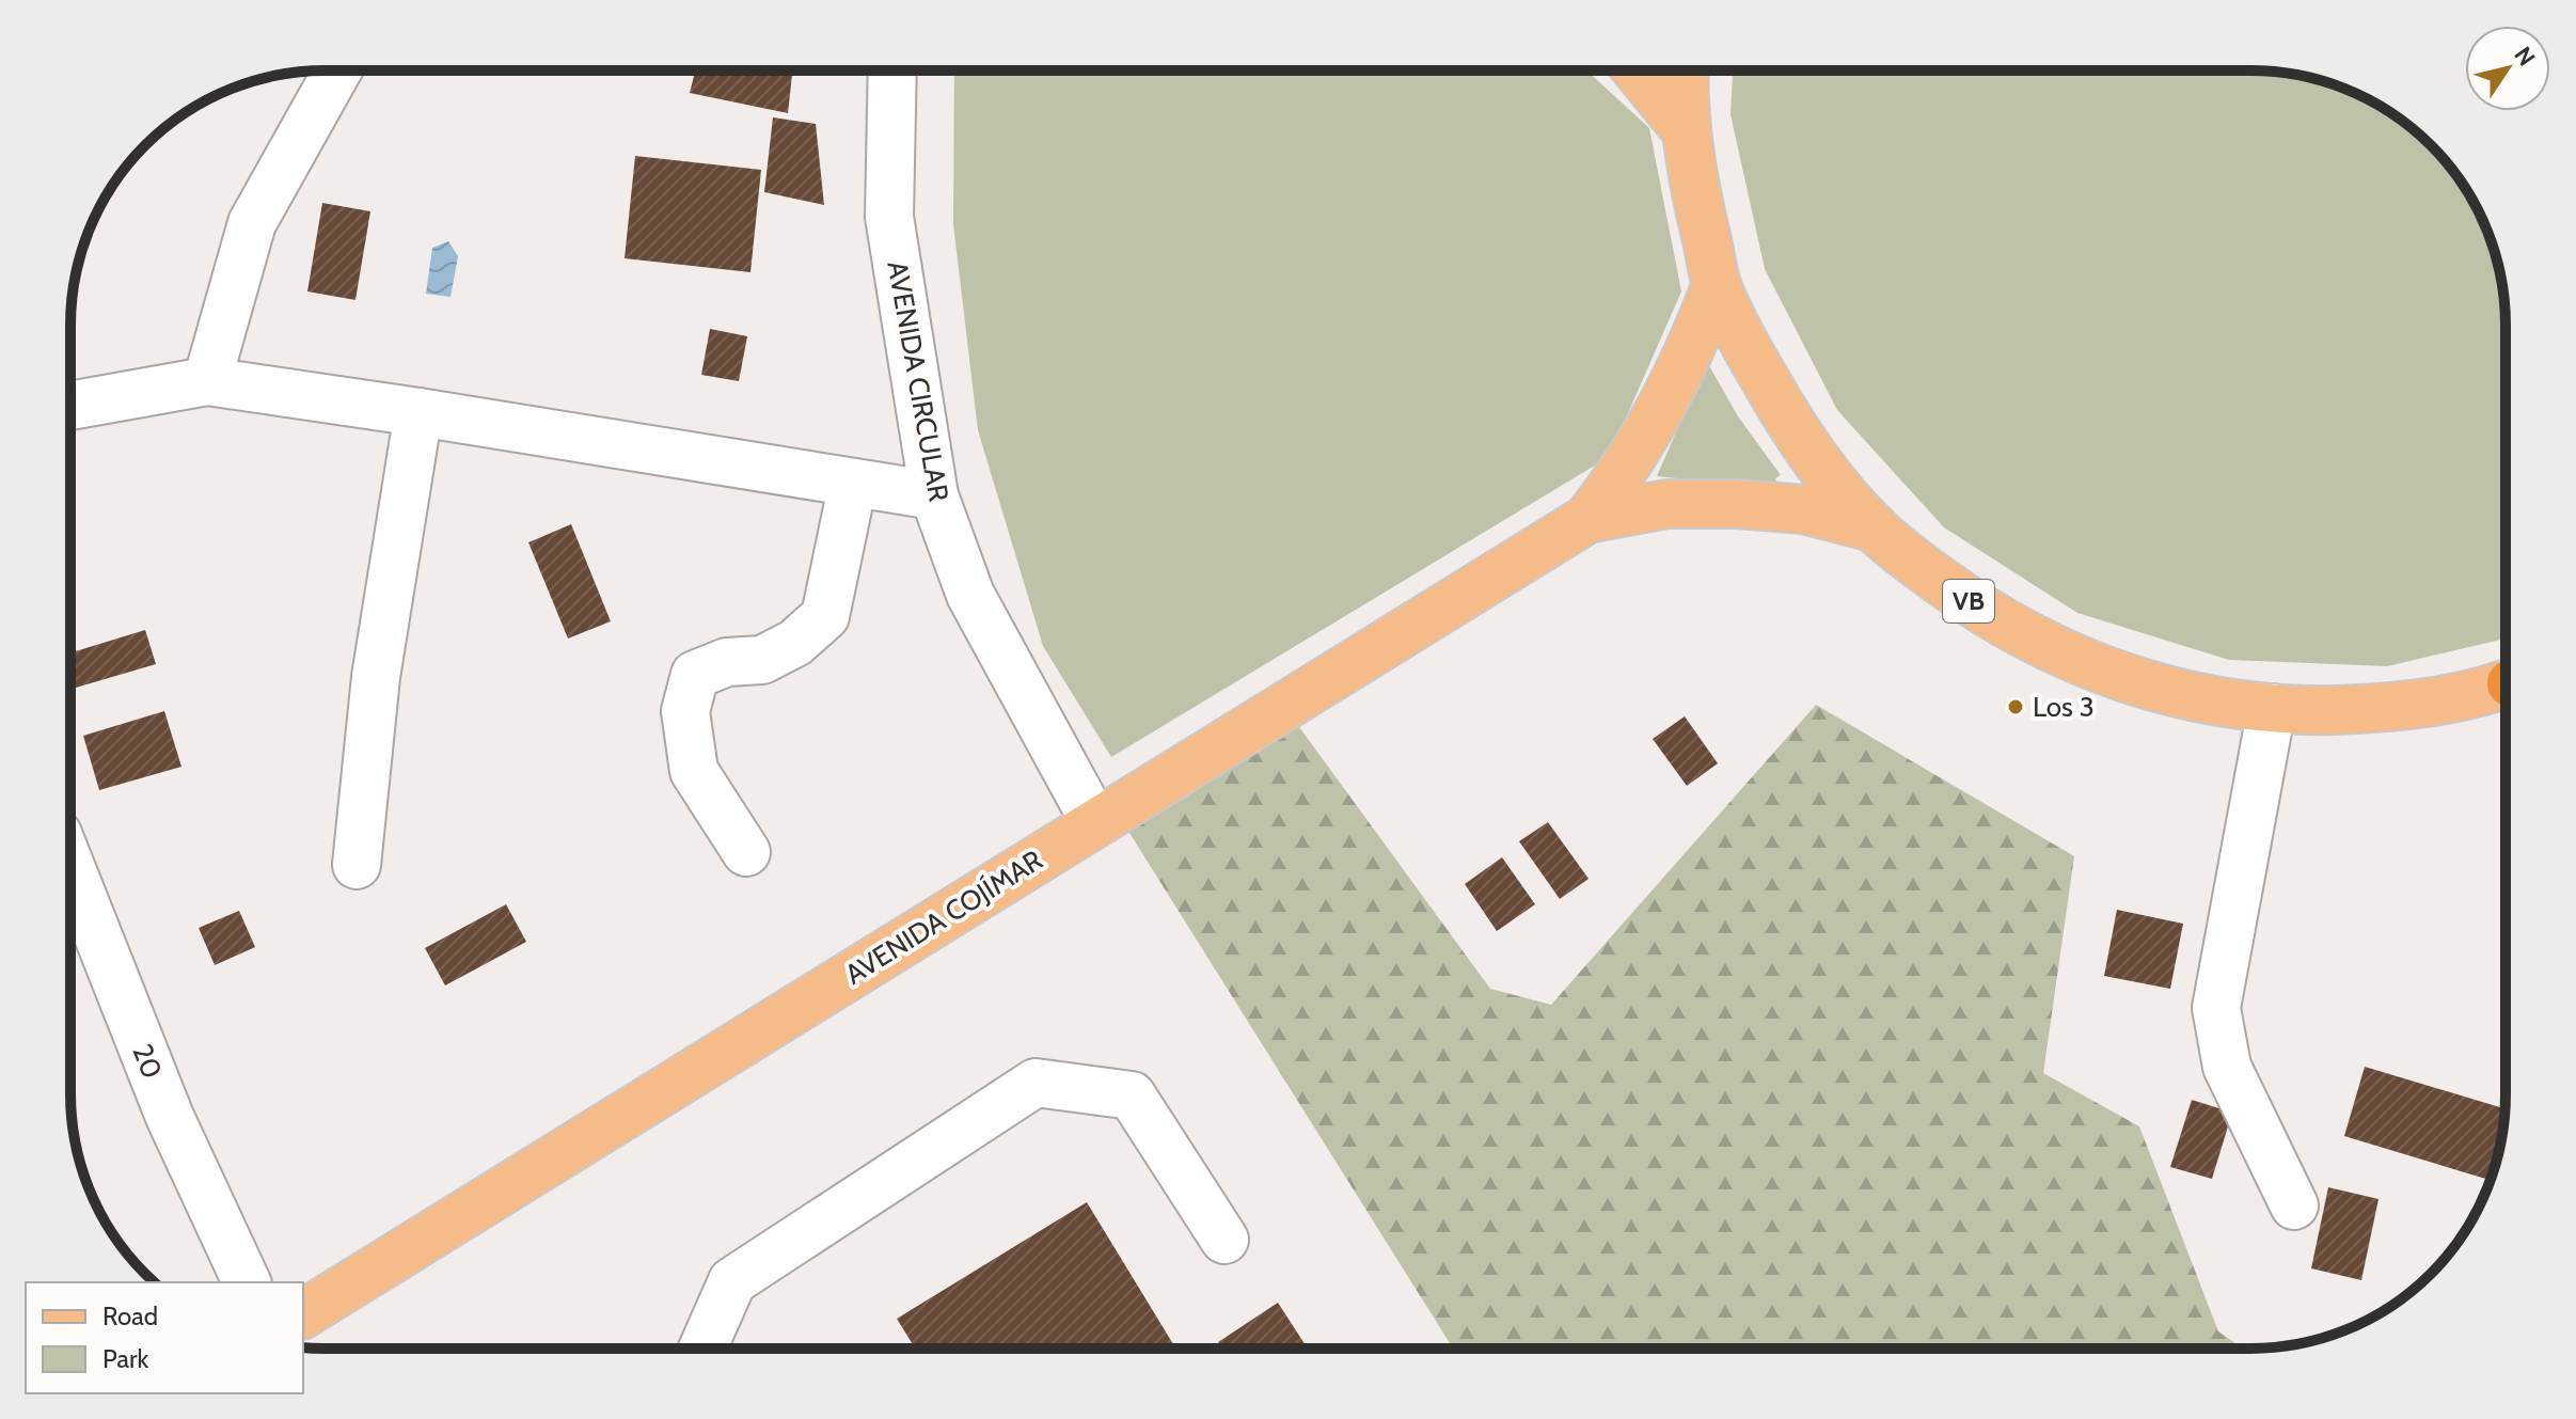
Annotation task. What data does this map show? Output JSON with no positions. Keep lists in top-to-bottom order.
{
  "streets": {
    "main road": ["VB", "AVENIDA COJÍMAR"],
    "street": ["AVENIDA CIRCULAR", "20"]
  },
  "crossings": [
    ["AVENIDA CIRCULAR", "AVENIDA COJÍMAR"],
    ["VB", "AVENIDA COJÍMAR"]
  ],
  "places": ["Los 3"],
  "legend": ["Road", "Park"],
  "north": "top right"
}
